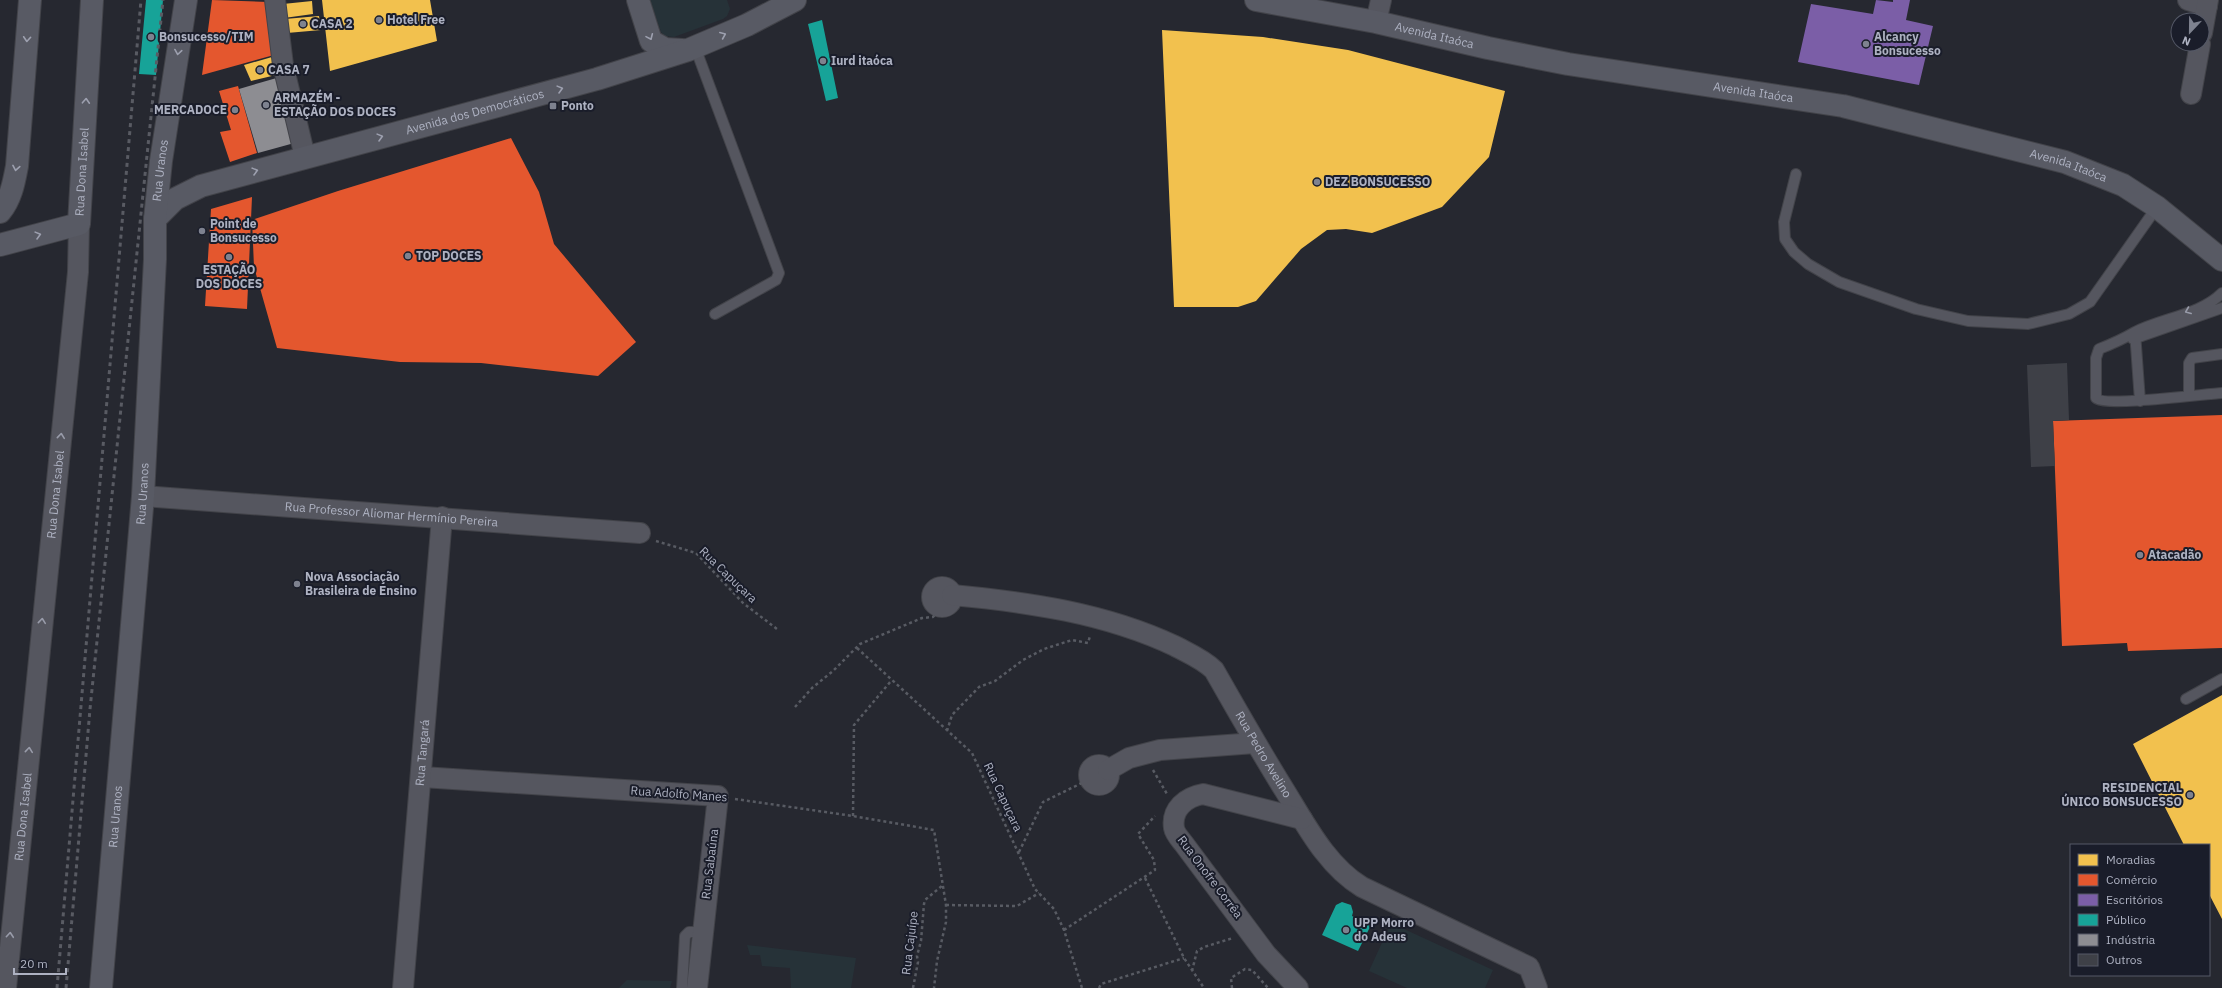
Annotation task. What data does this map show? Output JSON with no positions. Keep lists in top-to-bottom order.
{
  "streets": {
    "main road": [
      "Avenida Itaóca",
      "Avenida dos Democráticos",
      "Rua Uranos",
      "Rua Dona Isabel"
    ],
    "street": [
      "Rua Professor Aliomar Hermínio Pereira",
      "Rua Tangará",
      "Rua Pedro Avelino",
      "Rua Adolfo Manes",
      "Rua Sabaúna",
      "Rua Onofre Corrêa"
    ],
    "path": ["Rua Capuçara", "Rua Cajuípe"]
  },
  "crossings": [
    ["Avenida dos Democráticos", "Rua Uranos"],
    ["Rua Uranos", "Rua Professor Aliomar Hermínio Pereira"],
    ["Rua Professor Aliomar Hermínio Pereira", "Rua Capuçara"],
    ["Rua Professor Aliomar Hermínio Pereira", "Rua Tangará"],
    ["Rua Tangará", "Rua Adolfo Manes"],
    ["Rua Adolfo Manes", "Rua Sabaúna"],
    ["Rua Adolfo Manes", "Rua Cajuípe"]
  ],
  "one_way": ["Avenida dos Democráticos", "Rua Dona Isabel"],
  "places": {
    "other": [
      "Hotel Free",
      "CASA 2",
      "Bonsucesso/TIM",
      "Alcancy Bonsucesso",
      "Iurd itaóca",
      "CASA 7",
      "ARMAZÉM - ESTAÇÃO DOS DOCES",
      "MERCADOCE",
      "DEZ BONSUCESSO",
      "Point de Bonsucesso",
      "TOP DOCES",
      "ESTAÇÃO DOS DOCES",
      "Atacadão",
      "Nova Associação Brasileira de Ensino",
      "RESIDENCIAL ÚNICO BONSUCESSO",
      "UPP Morro do Adeus"
    ],
    "transit": ["Ponto"]
  },
  "legend": [
    "Moradias",
    "Comércio",
    "Escritórios",
    "Público",
    "Indústria",
    "Outros"
  ],
  "scale_bar": "20 m",
  "north": "bottom"
}
